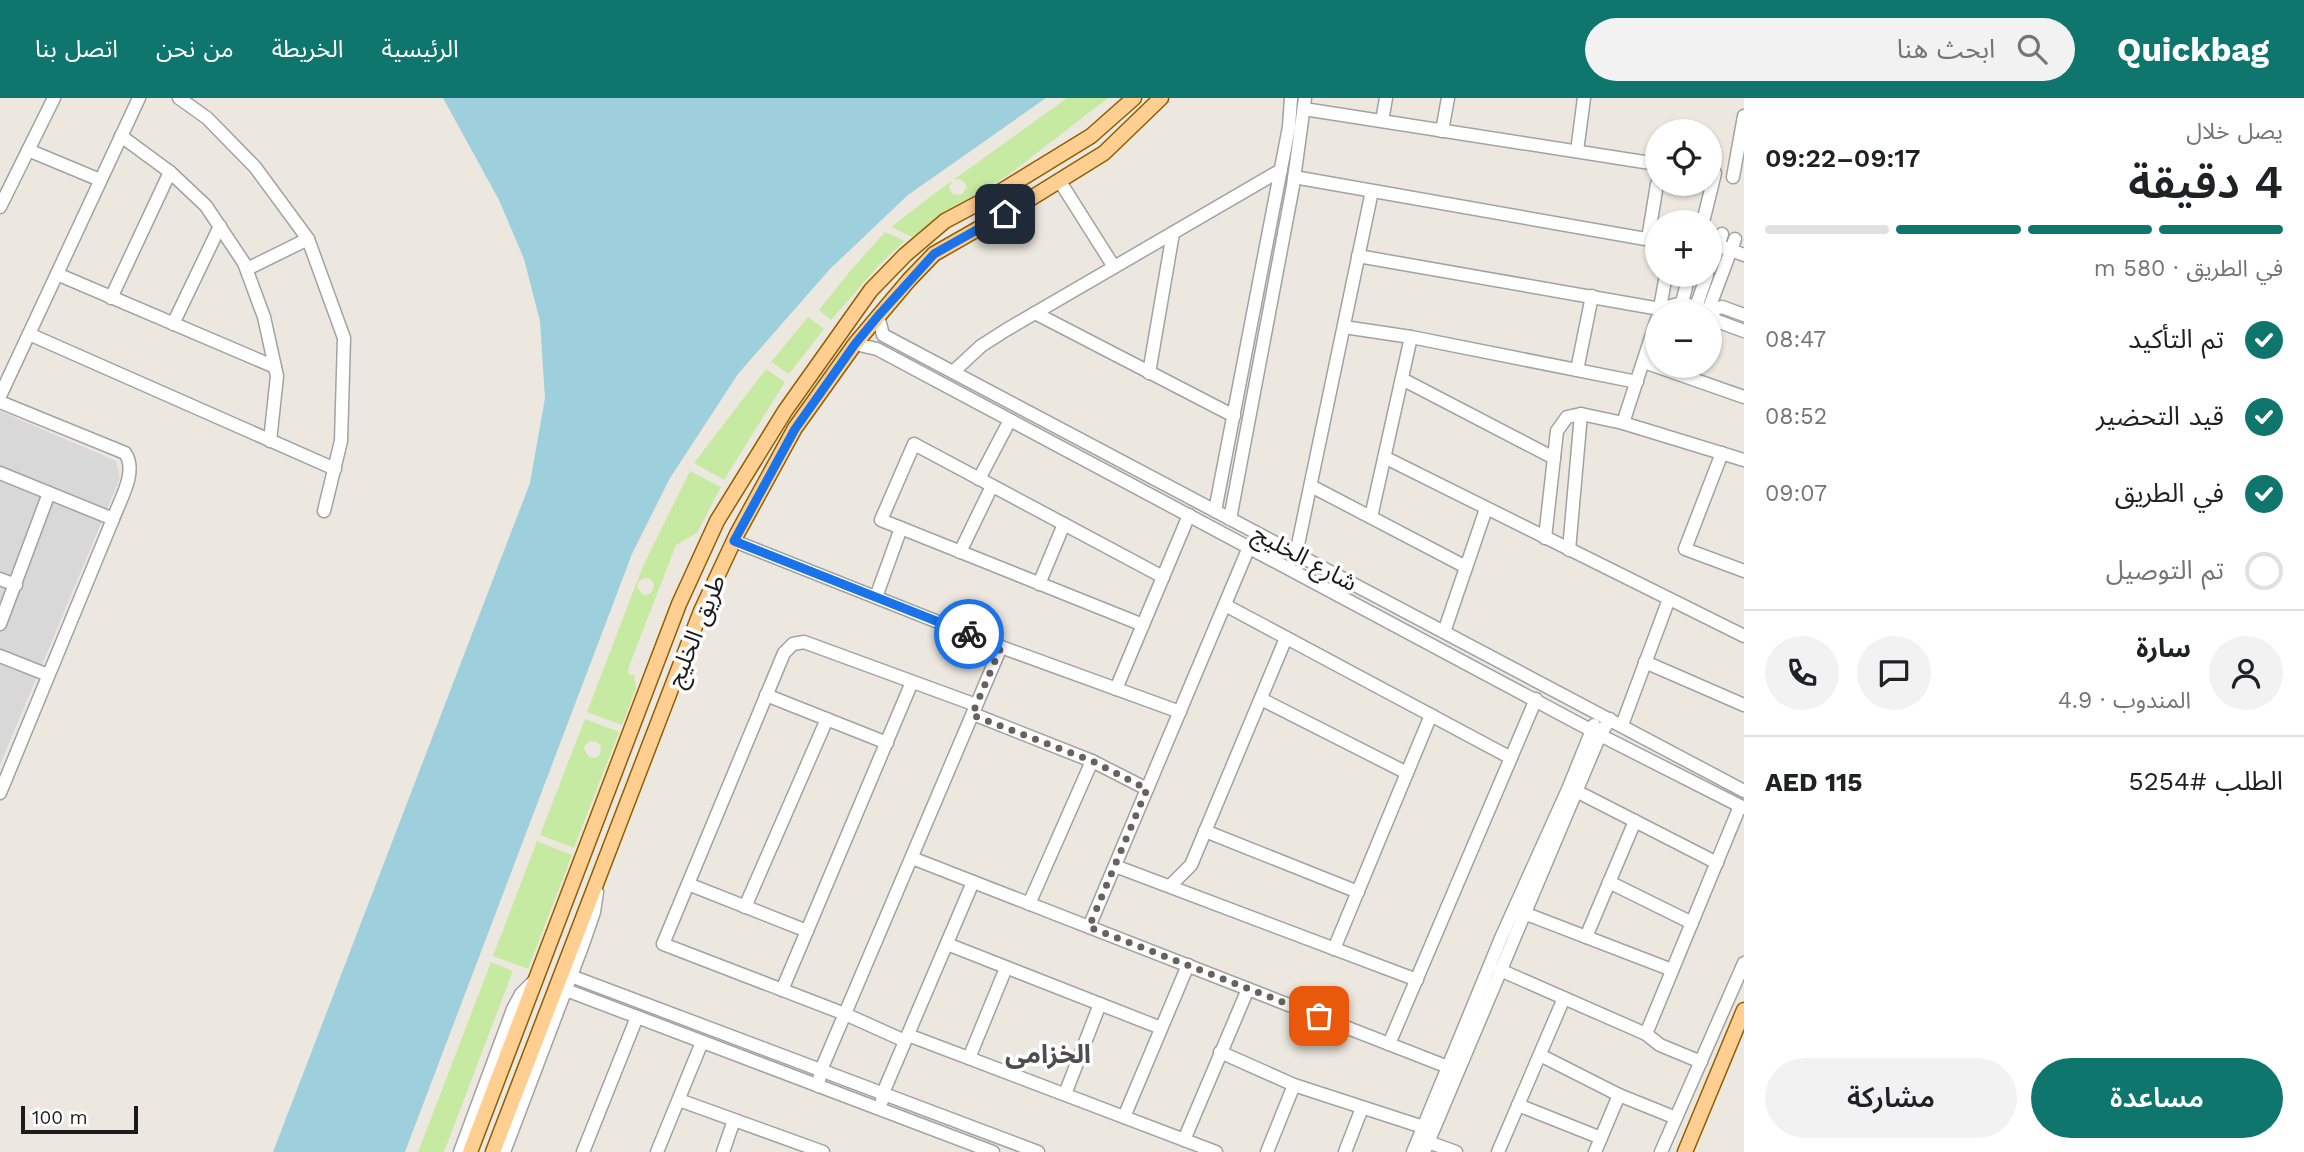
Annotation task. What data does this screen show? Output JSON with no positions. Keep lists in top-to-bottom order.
{
  "streets": {
    "main road": ["طريق الخليج"],
    "street": ["شارع الخليج"]
  },
  "crossings": [
    ["شارع الخليج", "طريق الخليج"]
  ],
  "districts": ["الخزامى"],
  "scale_bar": "100 m",
  "page": {
    "header": "Quickbag",
    "search": "ابحث هنا",
    "nav": [
      "الرئيسية",
      "الخريطة",
      "من نحن",
      "اتصل بنا"
    ],
    "heading": ["4 دقيقة", "يصل خلال", "09:17–09:22"],
    "panel": [
      "سارة",
      "المندوب · 4.9",
      "الطلب #5254",
      "AED 115"
    ],
    "map_buttons": ["+", "−"],
    "bar": "في الطريق · 580 m",
    "list": [
      ["تم التأكيد", "08:47"],
      ["قيد التحضير", "08:52"],
      ["في الطريق", "09:07"],
      "تم التوصيل"
    ],
    "buttons": ["مساعدة", "مشاركة"],
    "scale": "100 m"
  }
}
